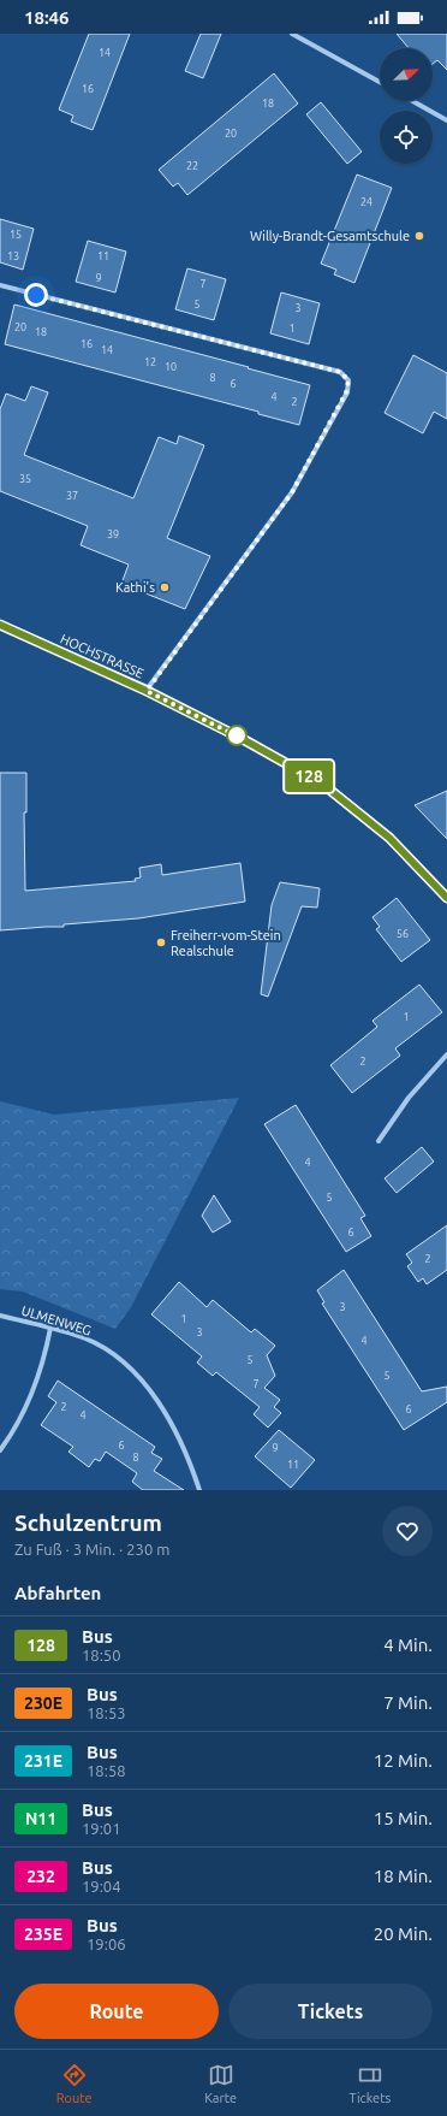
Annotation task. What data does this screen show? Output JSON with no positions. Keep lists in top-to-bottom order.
{
  "streets": {
    "street": ["HOCHSTRASSE", "ULMENWEG"]
  },
  "places": ["Willy-Brandt-Gesamtschule", "Kathi's", "Freiherr-vom-Stein Realschule"],
  "lines": ["bus line 128"],
  "house_numbers": [
    "14",
    "16",
    "18",
    "20",
    "22",
    "24",
    "15",
    "13",
    "11",
    "9",
    "7",
    "5",
    "3",
    "20",
    "1",
    "18",
    "16",
    "14",
    "12",
    "10",
    "8",
    "6",
    "4",
    "2",
    "35",
    "37",
    "39",
    "56",
    "1",
    "2",
    "4",
    "5",
    "6",
    "2",
    "3",
    "1",
    "3",
    "4",
    "5",
    "5",
    "7",
    "2",
    "6",
    "4",
    "6",
    "9",
    "8",
    "11"
  ],
  "north": "top right",
  "page": {
    "status": "18:46",
    "on_map": "128",
    "heading": [
      ["Schulzentrum", "Zu Fuß · 3 Min. · 230 m"],
      "Abfahrten"
    ],
    "list": [
      {
        "mark": "128",
        "name": "Bus",
        "note": "18:50",
        "value": "4 Min."
      },
      {
        "mark": "230E",
        "name": "Bus",
        "note": "18:53",
        "value": "7 Min."
      },
      {
        "mark": "231E",
        "name": "Bus",
        "note": "18:58",
        "value": "12 Min."
      },
      {
        "mark": "N11",
        "name": "Bus",
        "note": "19:01",
        "value": "15 Min."
      },
      {
        "mark": "232",
        "name": "Bus",
        "note": "19:04",
        "value": "18 Min."
      },
      {
        "mark": "235E",
        "name": "Bus",
        "note": "19:06",
        "value": "20 Min."
      }
    ],
    "buttons": ["Route", "Tickets"],
    "tabs": ["Route", "Karte", "Tickets"]
  }
}
